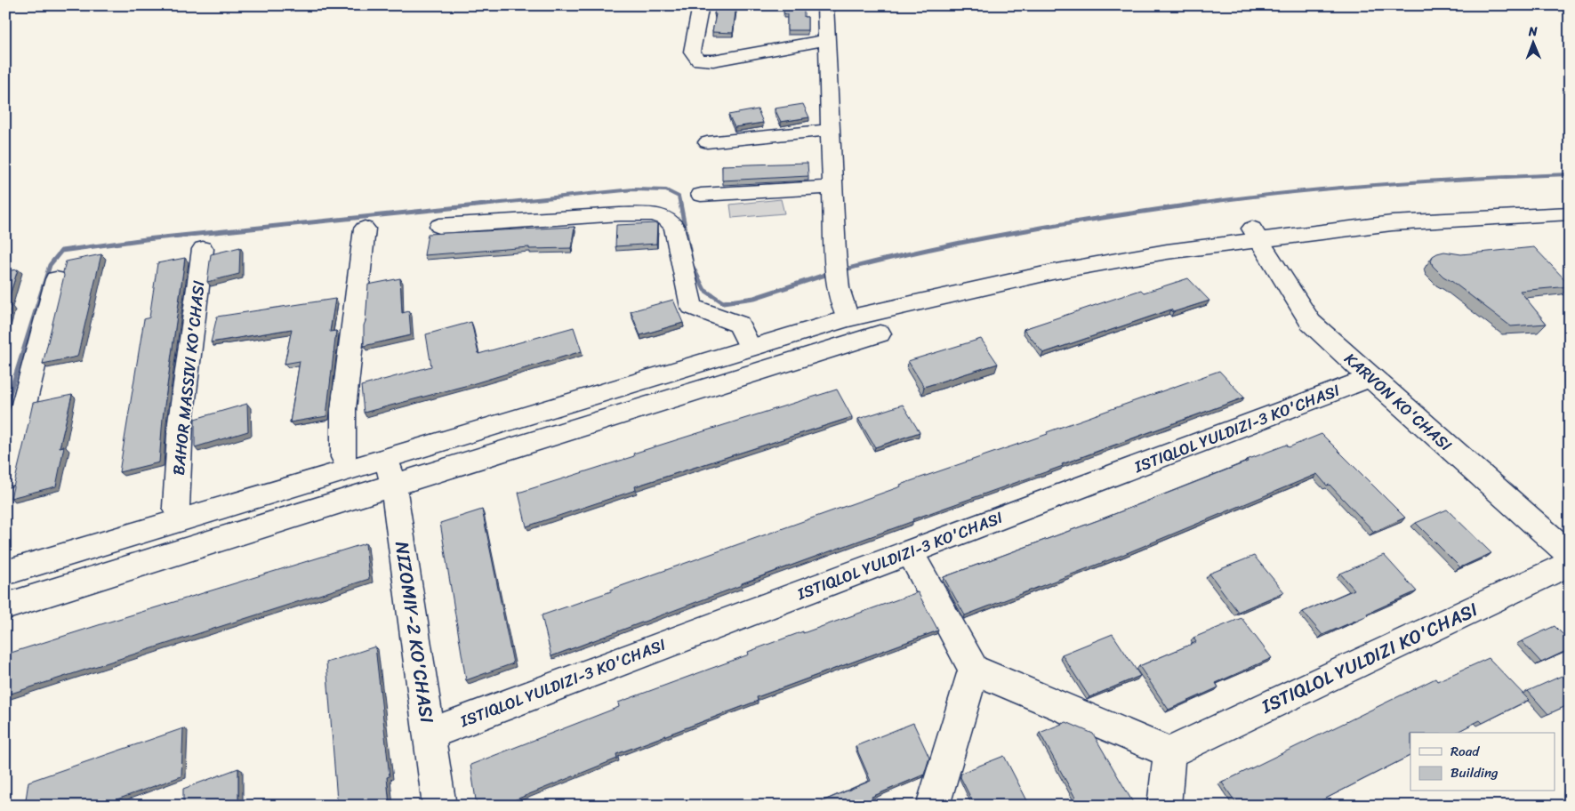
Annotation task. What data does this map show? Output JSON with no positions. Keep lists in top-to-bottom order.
{
  "streets": {
    "street": [
      "BAHOR MASSIVI KO'CHASI",
      "KARVON KO'CHASI",
      "ISTIQLOL YULDIZI-3 KO'CHASI",
      "NIZOMIY-2 KO'CHASI",
      "ISTIQLOL YULDIZI KO'CHASI"
    ]
  },
  "crossings": [
    ["KARVON KO'CHASI", "ISTIQLOL YULDIZI-3 KO'CHASI"],
    ["ISTIQLOL YULDIZI-3 KO'CHASI", "NIZOMIY-2 KO'CHASI"]
  ],
  "legend": ["Road", "Building"],
  "north": "top"
}
